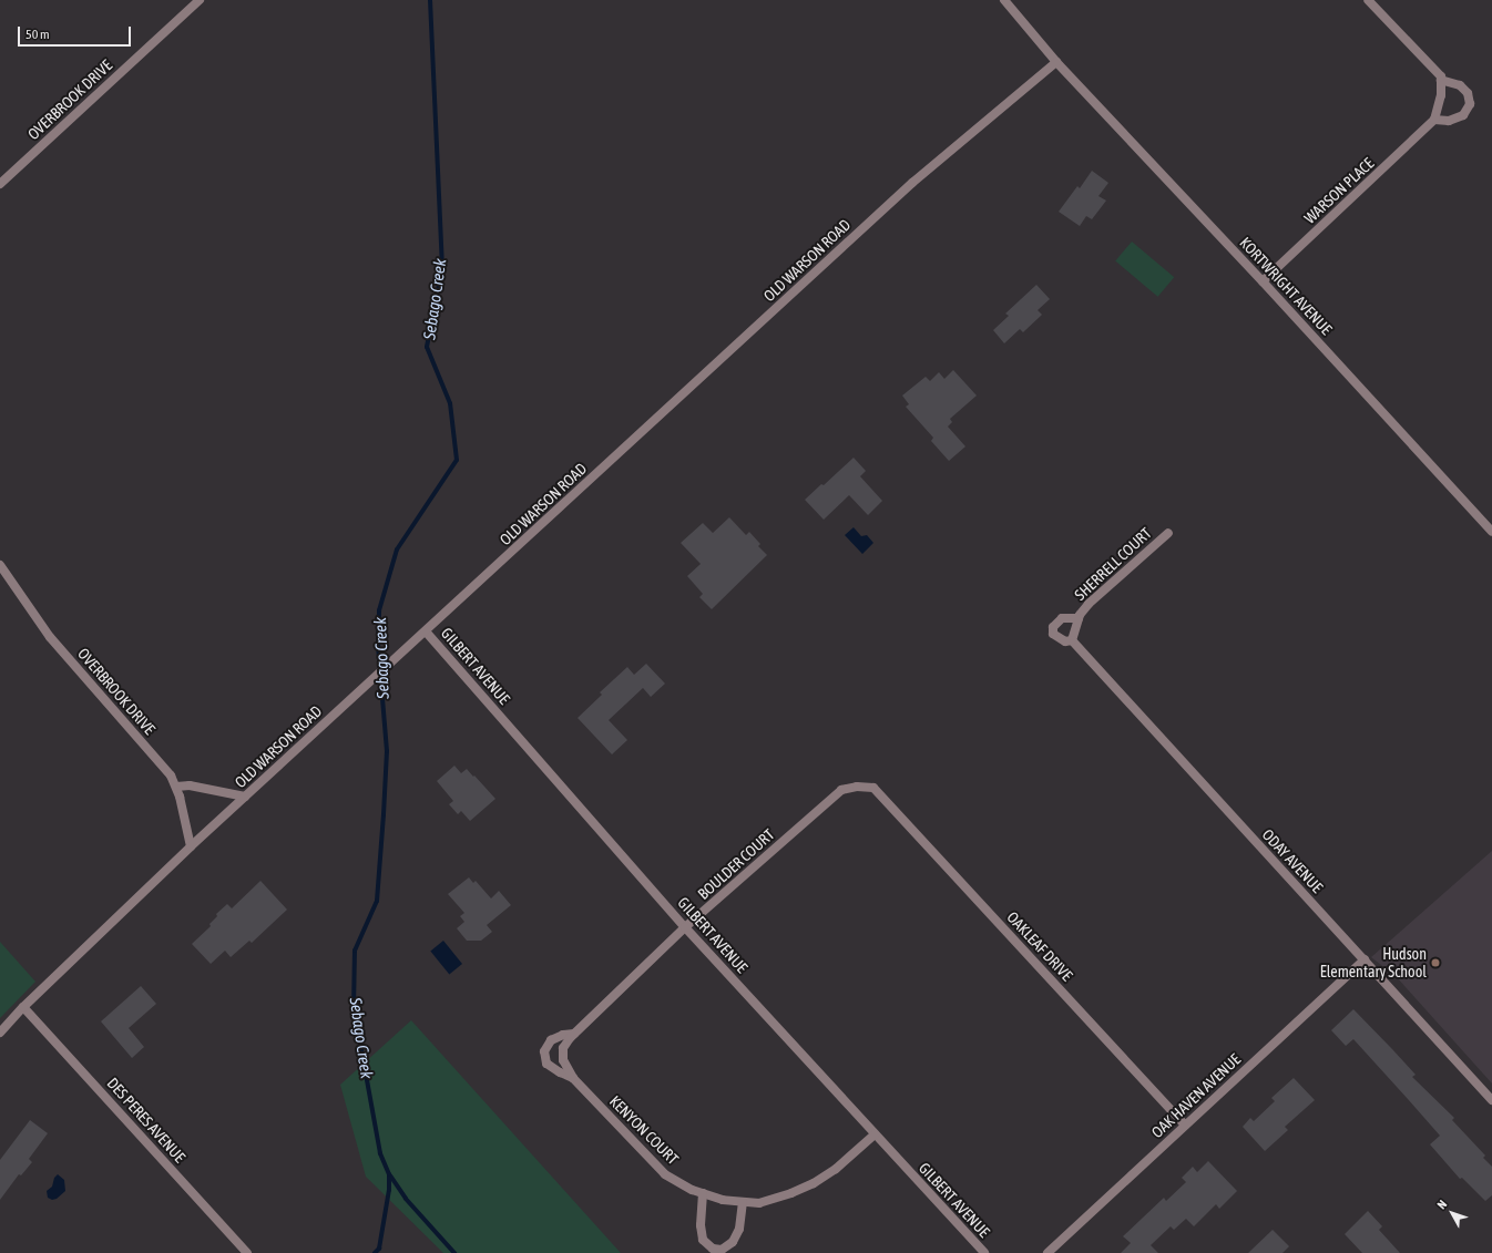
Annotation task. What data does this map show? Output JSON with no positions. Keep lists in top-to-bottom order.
{
  "streets": {
    "street": [
      "OVERBROOK DRIVE",
      "WARSON PLACE",
      "OLD WARSON ROAD",
      "KORTWRIGHT AVENUE",
      "SHERRELL COURT",
      "GILBERT AVENUE",
      "ODAY AVENUE",
      "BOULDER COURT",
      "OAKLEAF DRIVE",
      "OAK HAVEN AVENUE",
      "DES PERES AVENUE",
      "KENYON COURT"
    ]
  },
  "crossings": [
    ["OVERBROOK DRIVE", "OLD WARSON ROAD"],
    ["WARSON PLACE", "KORTWRIGHT AVENUE"],
    ["OLD WARSON ROAD", "KORTWRIGHT AVENUE"],
    ["OLD WARSON ROAD", "GILBERT AVENUE"],
    ["OLD WARSON ROAD", "DES PERES AVENUE"],
    ["SHERRELL COURT", "ODAY AVENUE"],
    ["GILBERT AVENUE", "BOULDER COURT"],
    ["GILBERT AVENUE", "KENYON COURT"],
    ["ODAY AVENUE", "OAK HAVEN AVENUE"],
    ["BOULDER COURT", "OAKLEAF DRIVE"],
    ["BOULDER COURT", "KENYON COURT"],
    ["OAKLEAF DRIVE", "OAK HAVEN AVENUE"]
  ],
  "water": ["Sebago Creek"],
  "places": ["Hudson Elementary School"],
  "scale_bar": "50 m",
  "north": "top left"
}
